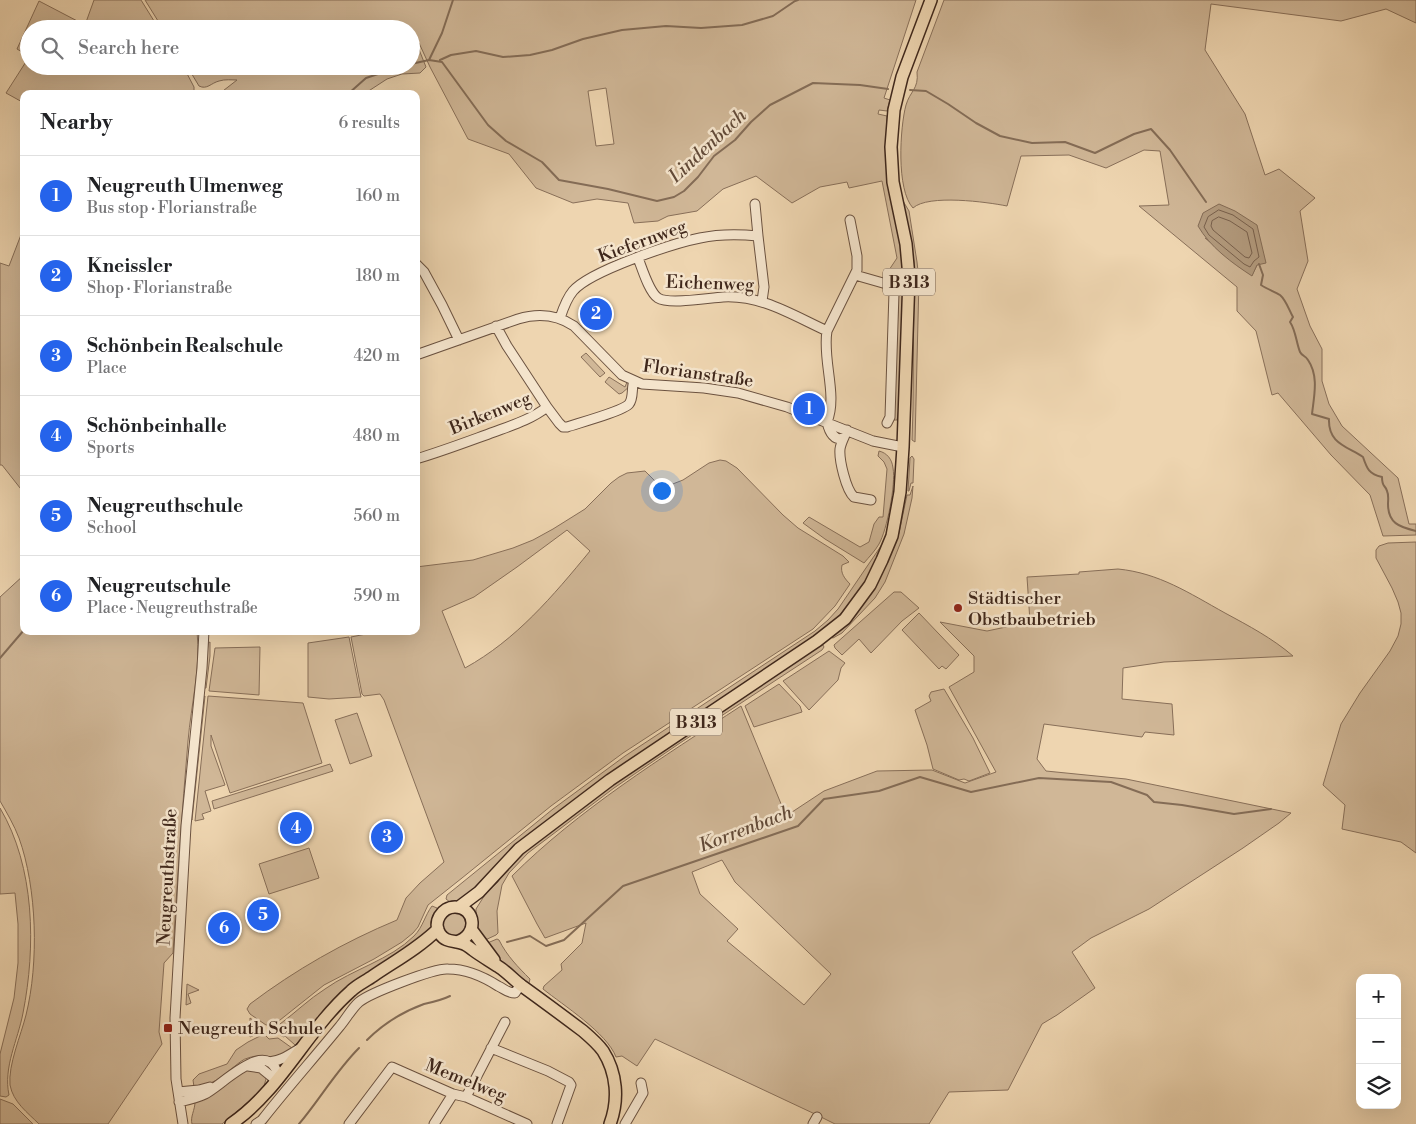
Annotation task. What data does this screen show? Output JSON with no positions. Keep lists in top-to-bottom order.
{
  "streets": {
    "main road": ["B 313"],
    "street": [
      "Kiefernweg",
      "Eichenweg",
      "Florianstraße",
      "Birkenweg",
      "Neugreuthstraße",
      "Memelweg"
    ]
  },
  "crossings": [
    ["Kiefernweg", "Eichenweg"],
    ["Kiefernweg", "Florianstraße"],
    ["B 313", "Florianstraße"],
    ["Florianstraße", "Birkenweg"]
  ],
  "water": ["Lindenbach", "Korrenbach"],
  "places": {
    "other": ["Städtischer Obstbaubetrieb"],
    "transit": ["Neugreuth Schule"]
  },
  "page": {
    "search": "Search here",
    "heading": ["Nearby", "6 results"],
    "list": [
      {
        "mark": "1",
        "name": "Neugreuth Ulmenweg",
        "note": "Bus stop · Florianstraße",
        "value": "160 m"
      },
      {
        "mark": "2",
        "name": "Kneissler",
        "note": "Shop · Florianstraße",
        "value": "180 m"
      },
      {
        "mark": "3",
        "name": "Schönbein Realschule",
        "note": "Place",
        "value": "420 m"
      },
      {
        "mark": "4",
        "name": "Schönbeinhalle",
        "note": "Sports",
        "value": "480 m"
      },
      {
        "mark": "5",
        "name": "Neugreuthschule",
        "note": "School",
        "value": "560 m"
      },
      {
        "mark": "6",
        "name": "Neugreutschule",
        "note": "Place · Neugreuthstraße",
        "value": "590 m"
      }
    ],
    "pins": [
      "2",
      "1",
      "4",
      "3",
      "5",
      "6"
    ],
    "map_buttons": ["+", "−"]
  }
}
